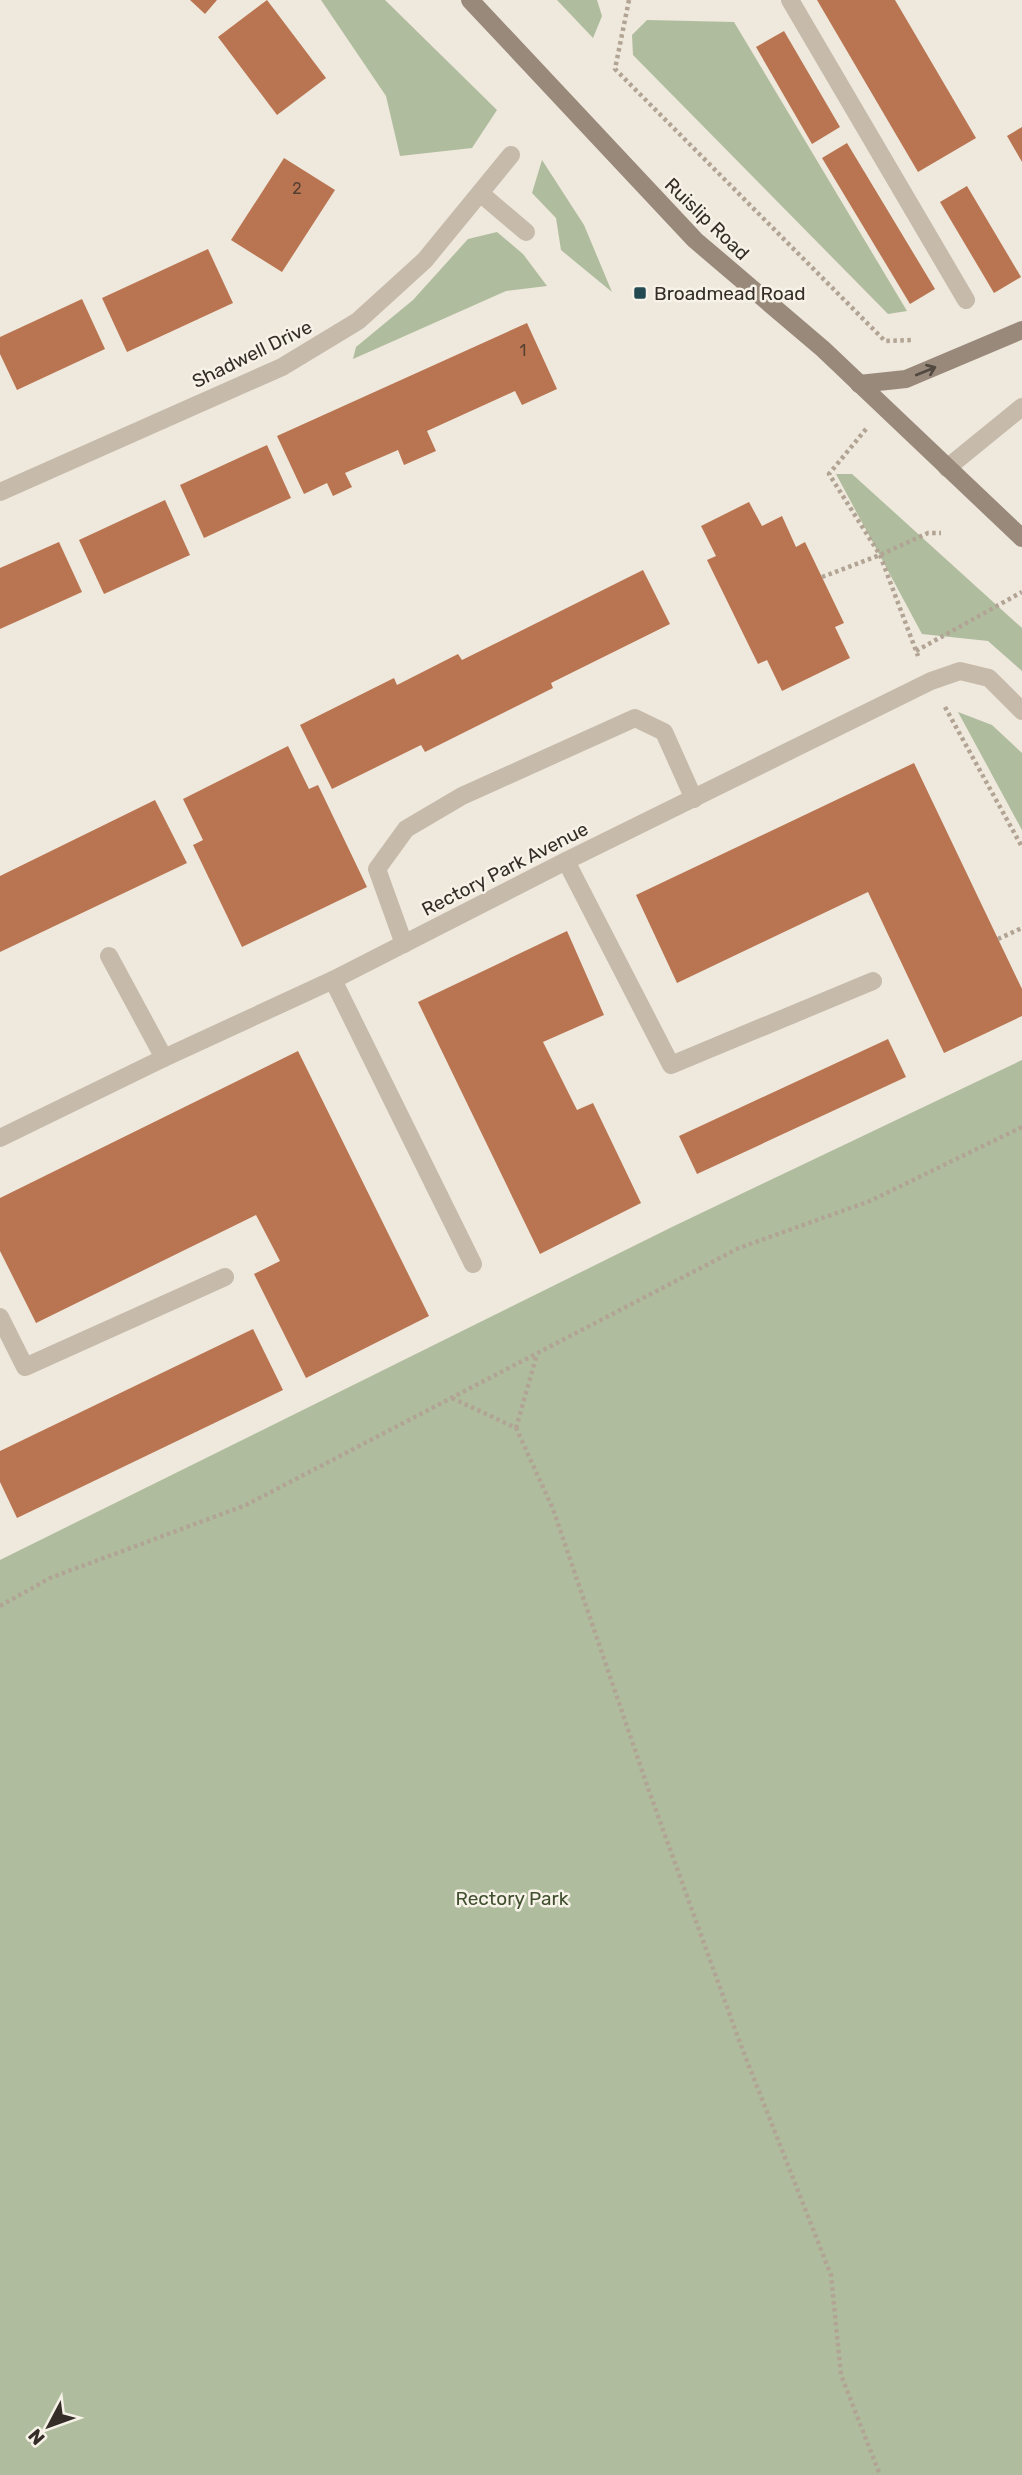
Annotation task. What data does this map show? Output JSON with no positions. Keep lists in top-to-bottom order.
{
  "streets": {
    "main road": ["Ruislip Road"],
    "street": ["Shadwell Drive", "Rectory Park Avenue"]
  },
  "parks": ["Rectory Park"],
  "places": {
    "transit": ["Broadmead Road"]
  },
  "house_numbers": ["2", "1"],
  "north": "bottom left"
}
